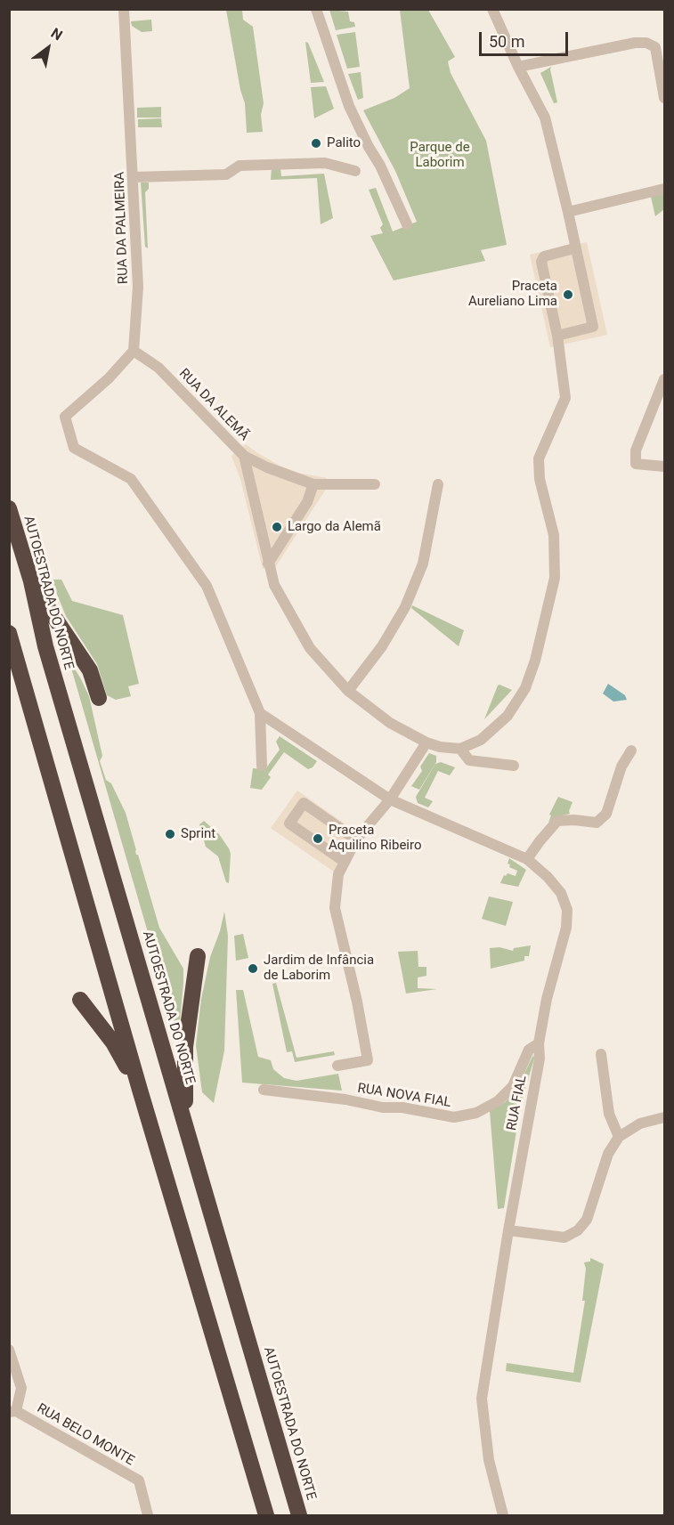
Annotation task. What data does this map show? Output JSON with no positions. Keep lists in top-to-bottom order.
{
  "streets": {
    "highway": ["AUTOESTRADA DO NORTE"],
    "street": [
      "RUA DA PALMEIRA",
      "RUA DA ALEMÃ",
      "RUA NOVA FIAL",
      "RUA FIAL",
      "RUA BELO MONTE"
    ]
  },
  "crossings": [
    ["RUA DA PALMEIRA", "RUA DA ALEMÃ"],
    ["RUA NOVA FIAL", "RUA FIAL"]
  ],
  "parks": ["Parque de Laborim"],
  "places": [
    "Palito",
    "Praceta Aureliano Lima",
    "Largo da Alemã",
    "Sprint",
    "Praceta Aquilino Ribeiro",
    "Jardim de Infância de Laborim"
  ],
  "scale_bar": "50 m",
  "north": "top right"
}
